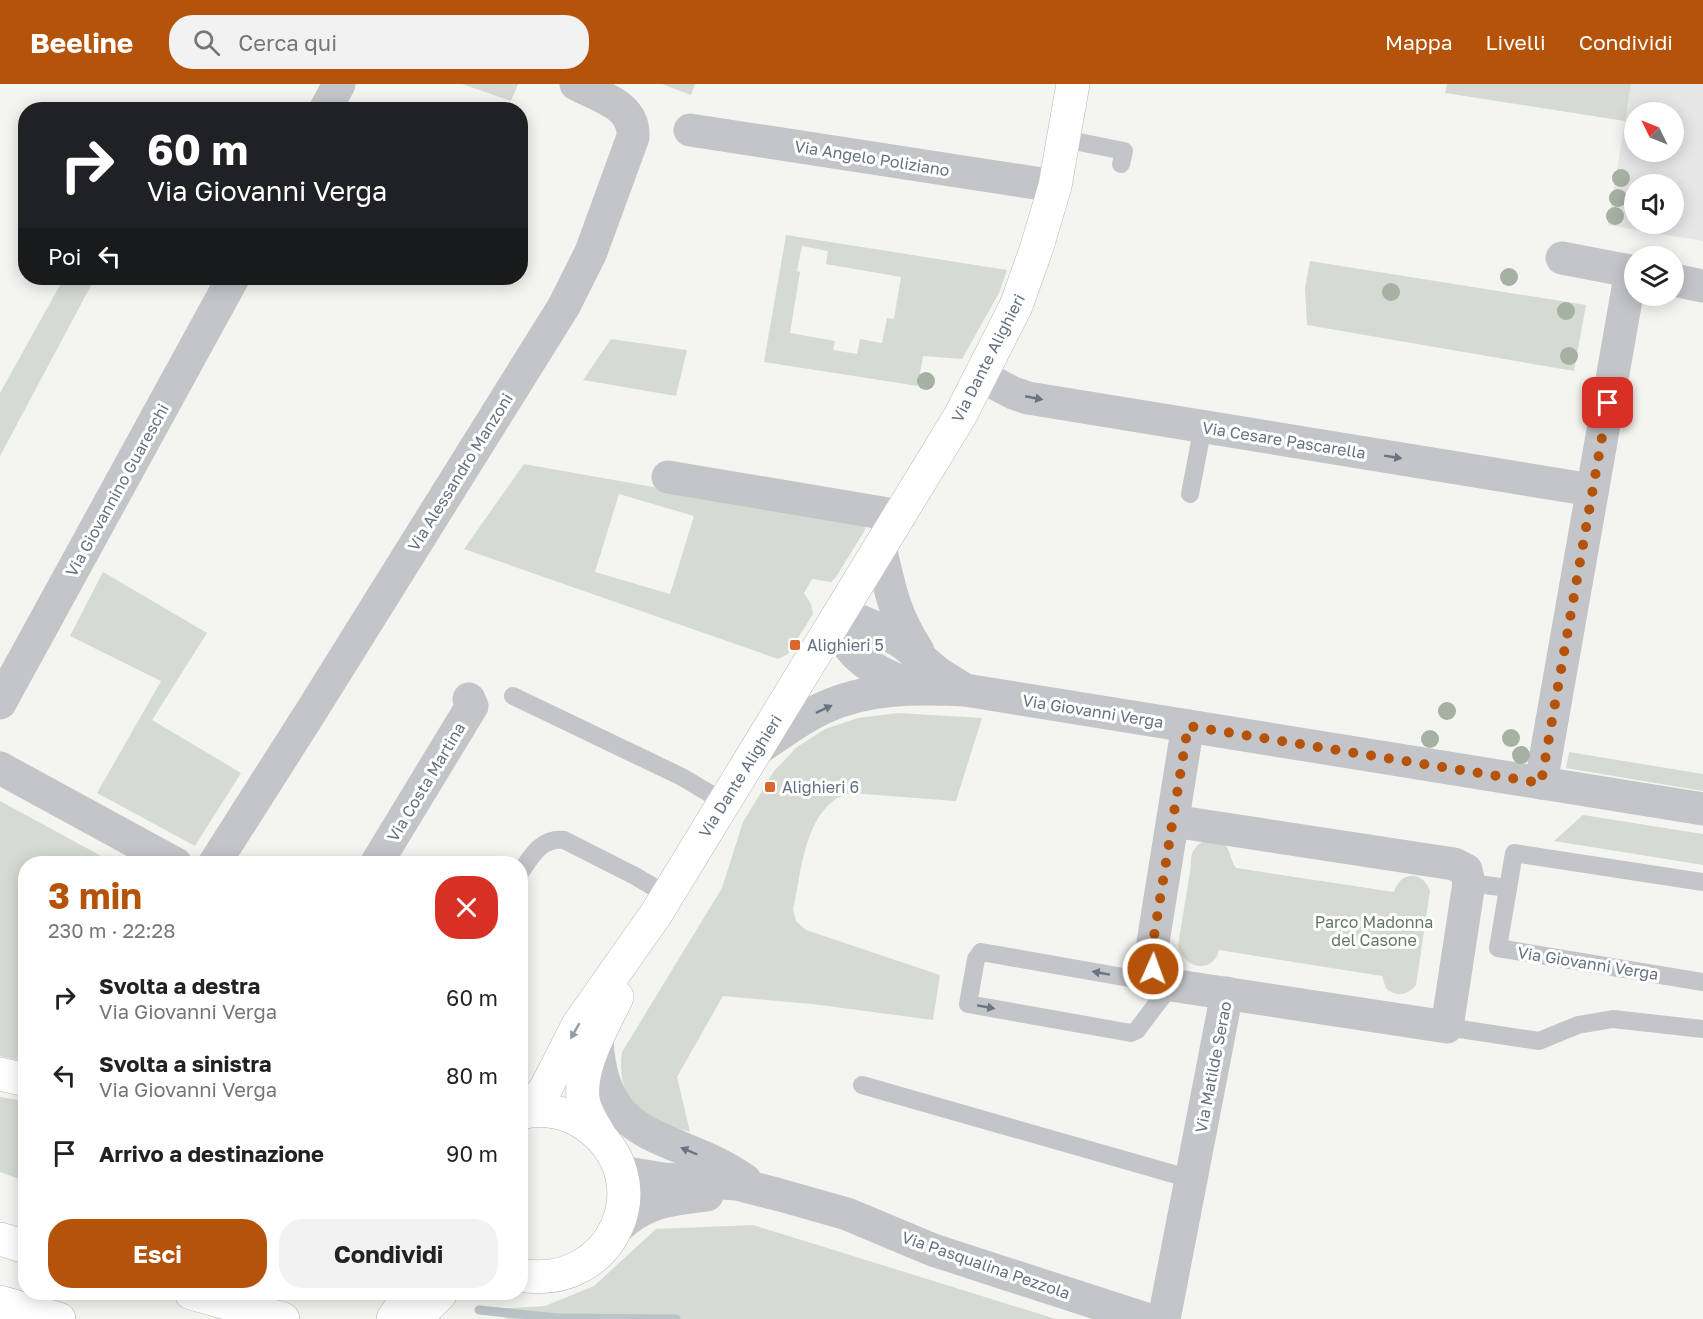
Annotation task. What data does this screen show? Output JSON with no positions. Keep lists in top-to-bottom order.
{
  "streets": {
    "main road": ["Via Dante Alighieri"],
    "street": [
      "Via Angelo Poliziano",
      "Via Cesare Pascarella",
      "Via Alessandro Manzoni",
      "Via Giovannino Guareschi",
      "Via Giovanni Verga",
      "Via Costa Martina",
      "Via Matilde Serao",
      "Via Pasqualina Pezzola"
    ]
  },
  "crossings": [
    ["Via Angelo Poliziano", "Via Dante Alighieri"],
    ["Via Dante Alighieri", "Via Cesare Pascarella"],
    ["Via Dante Alighieri", "Via Giovanni Verga"],
    ["Via Dante Alighieri", "Via Pasqualina Pezzola"]
  ],
  "one_way": ["Via Cesare Pascarella"],
  "parks": ["Parco Madonna del Casone"],
  "places": {
    "transit": ["Alighieri 5", "Alighieri 6"]
  },
  "north": "top left",
  "page": {
    "header": "Beeline",
    "search": "Cerca qui",
    "nav": ["Mappa", "Livelli", "Condividi"],
    "turn": ["60 m", "Via Giovanni Verga"],
    "then": "Poi",
    "heading": ["3 min", "230 m · 22:28"],
    "list": [
      {
        "name": "Svolta a destra",
        "note": "Via Giovanni Verga",
        "value": "60 m"
      },
      {
        "name": "Svolta a sinistra",
        "note": "Via Giovanni Verga",
        "value": "80 m"
      },
      {
        "name": "Arrivo a destinazione",
        "value": "90 m"
      }
    ],
    "buttons": ["Esci", "Condividi"]
  }
}
